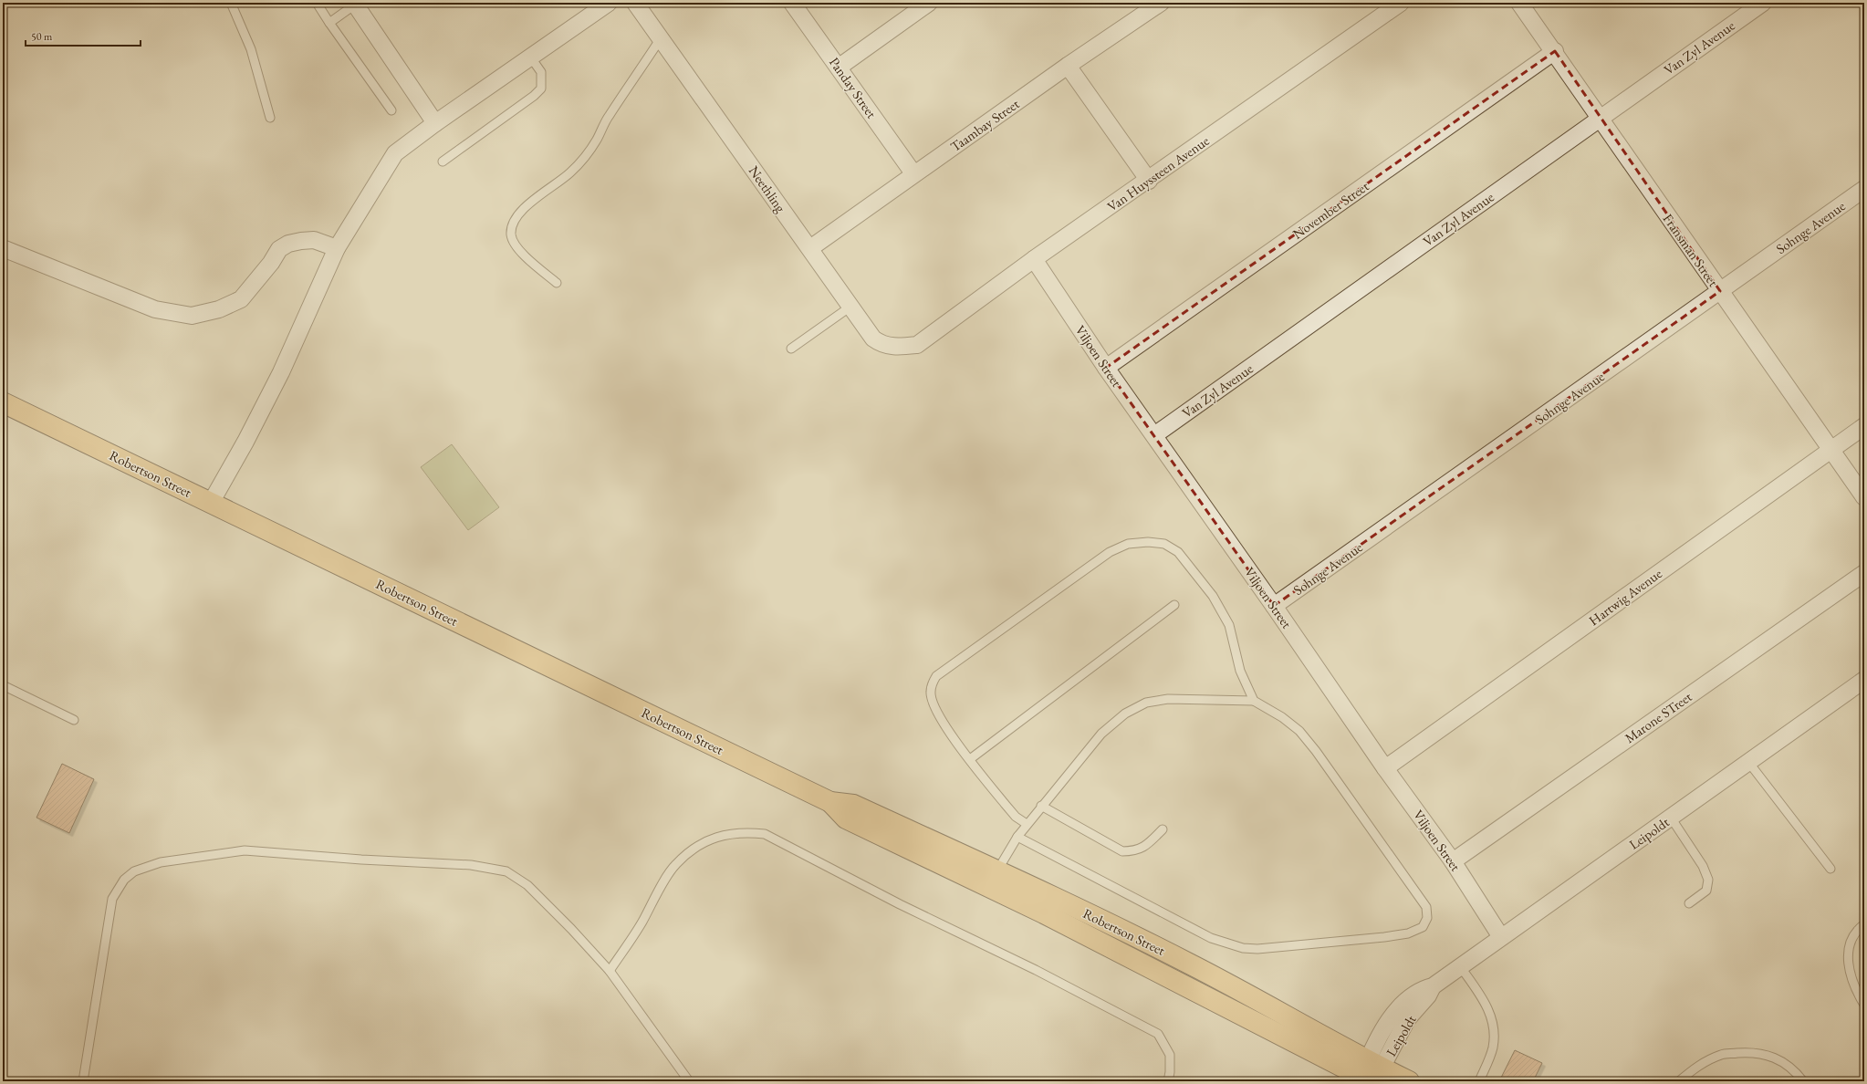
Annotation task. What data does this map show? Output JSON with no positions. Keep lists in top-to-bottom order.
{
  "streets": {
    "main road": ["Robertson Street"],
    "street": [
      "Van Zyl Avenue",
      "Panday Street",
      "Taambay Street",
      "Van Huyssteen Avenue",
      "Neethling",
      "November Street",
      "Sohnge Avenue",
      "Fransman Street",
      "Viljoen Street",
      "Hartwig Avenue",
      "Marone STreet",
      "Leipoldt"
    ]
  },
  "crossings": [
    ["Van Zyl Avenue", "Fransman Street"],
    ["Van Zyl Avenue", "Viljoen Street"],
    ["Panday Street", "Taambay Street"],
    ["Taambay Street", "Neethling"],
    ["Van Huyssteen Avenue", "Neethling"],
    ["Van Huyssteen Avenue", "Viljoen Street"],
    ["November Street", "Fransman Street"],
    ["November Street", "Viljoen Street"],
    ["Sohnge Avenue", "Fransman Street"],
    ["Sohnge Avenue", "Viljoen Street"],
    ["Fransman Street", "Hartwig Avenue"],
    ["Viljoen Street", "Hartwig Avenue"],
    ["Viljoen Street", "Marone STreet"],
    ["Viljoen Street", "Leipoldt"],
    ["Robertson Street", "Leipoldt"]
  ],
  "scale_bar": "50 m"
}
